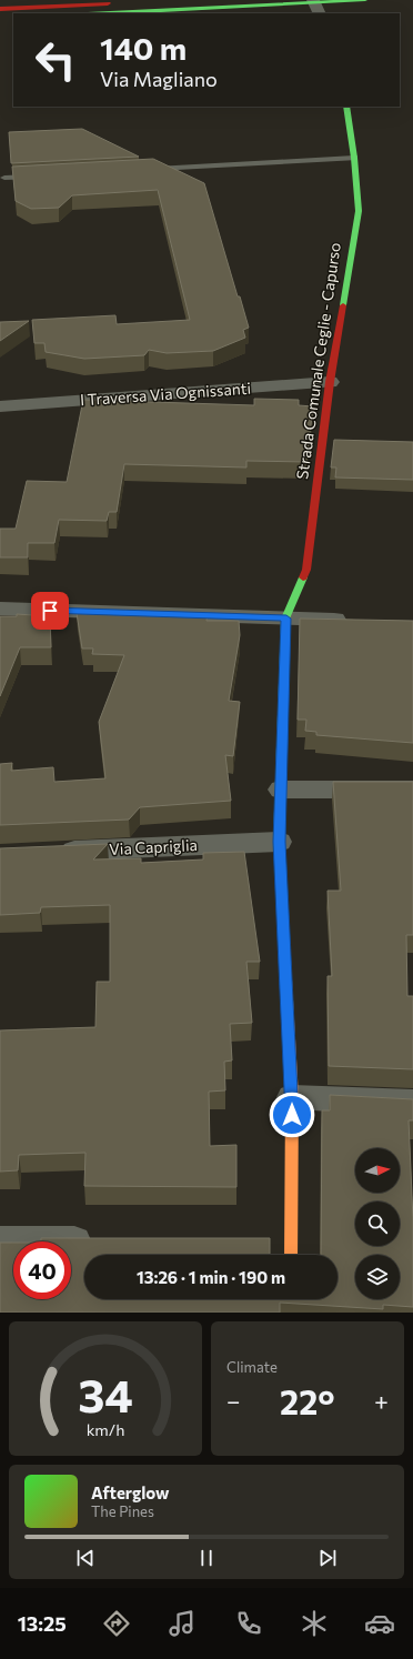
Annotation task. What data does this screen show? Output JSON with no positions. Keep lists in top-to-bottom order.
{
  "streets": {
    "main road": ["Strada Comunale Ceglie - Capurso"],
    "street": ["I Traversa Via Ognissanti", "Via Capriglia"]
  },
  "crossings": [
    ["Strada Comunale Ceglie - Capurso", "I Traversa Via Ognissanti"]
  ],
  "north": "right",
  "page": {
    "turn": ["140 m", "Via Magliano"],
    "limit": "40",
    "trip": "13:26 · 1 min · 190 m",
    "tile": "Climate",
    "heat": ["−", "22°", "+"],
    "song": ["Afterglow", "The Pines"],
    "tabs": "13:25",
    "gauge": ["34", "km/h"]
  }
}
